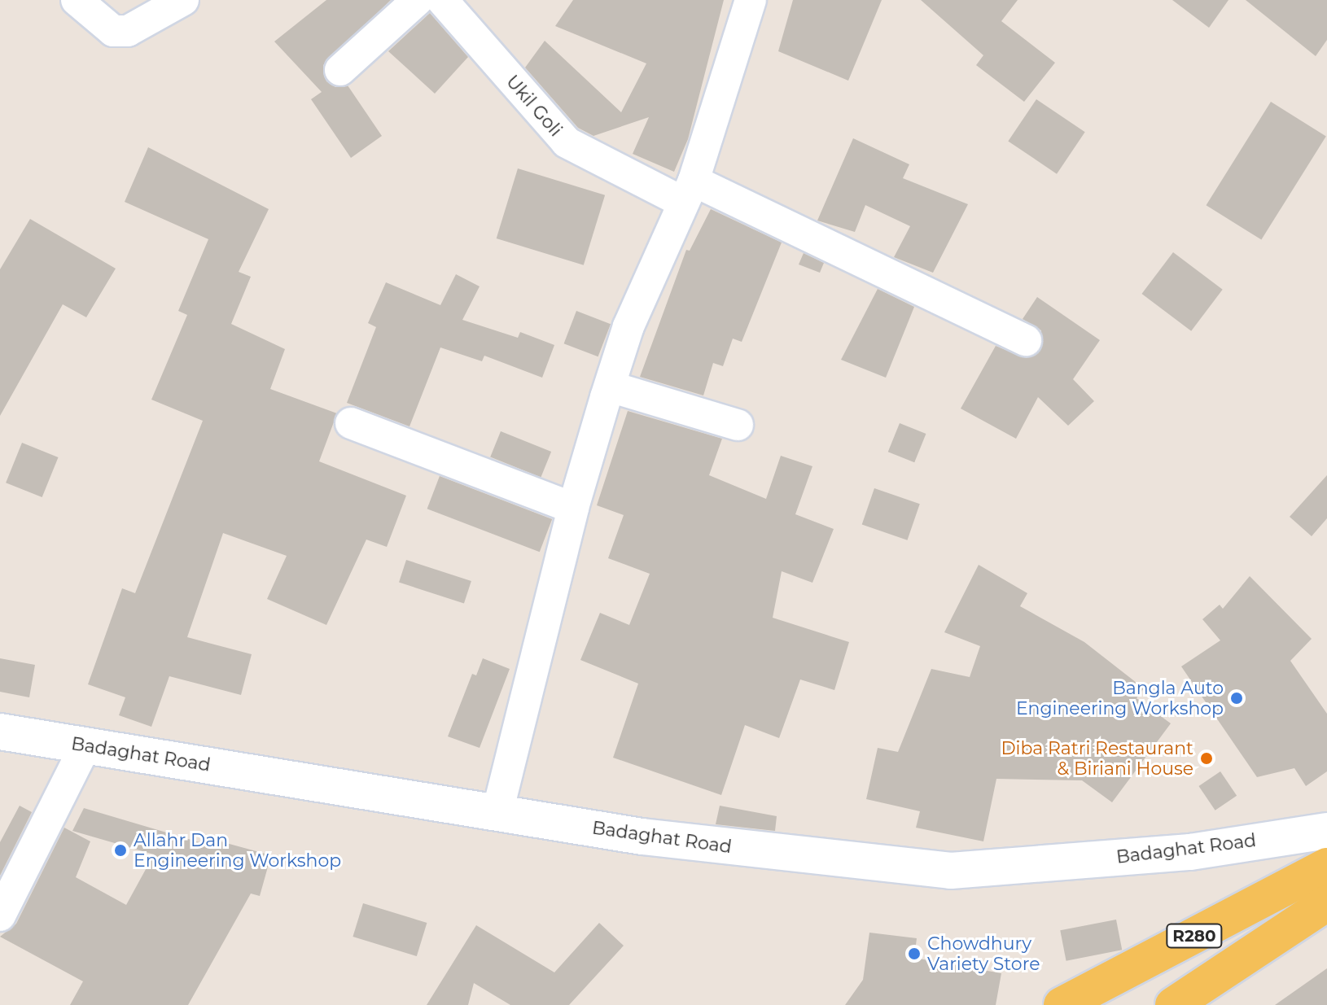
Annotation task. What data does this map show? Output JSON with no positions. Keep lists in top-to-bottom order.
{
  "streets": {
    "main road": ["Badaghat Road", "R280"],
    "street": ["Ukil Goli"]
  },
  "places": [
    "Bangla Auto Engineering Workshop",
    "Diba Ratri Restaurant & Biriani House",
    "Allahr Dan Engineering Workshop",
    "Chowdhury Variety Store"
  ]
}
